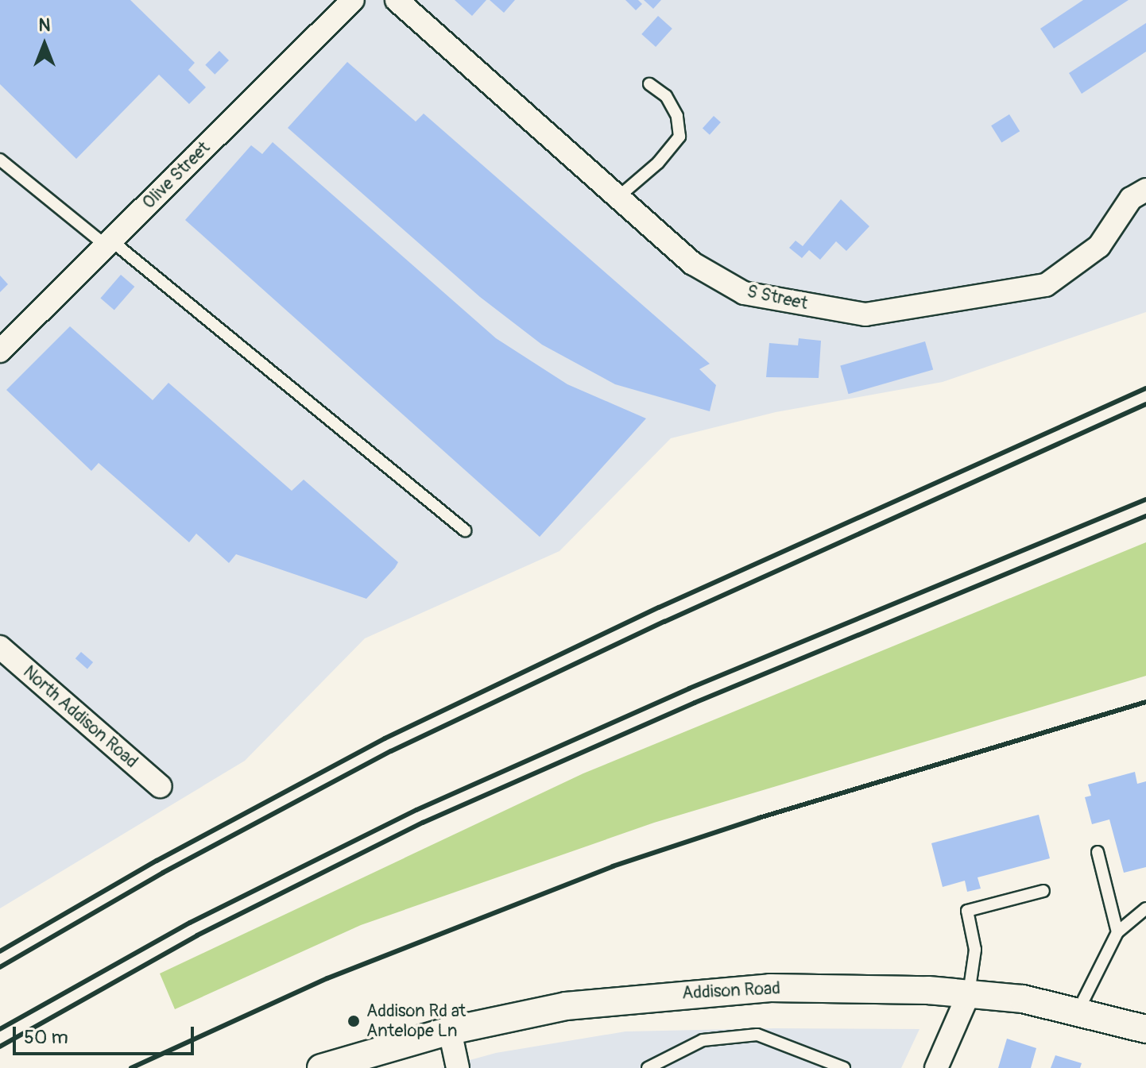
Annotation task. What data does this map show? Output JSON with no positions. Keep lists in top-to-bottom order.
{
  "streets": {
    "street": [
      "Olive Street",
      "S Street",
      "North Addison Road",
      "Addison Road"
    ]
  },
  "places": ["Addison Rd at Antelope Ln"],
  "scale_bar": "50 m",
  "north": "top"
}
